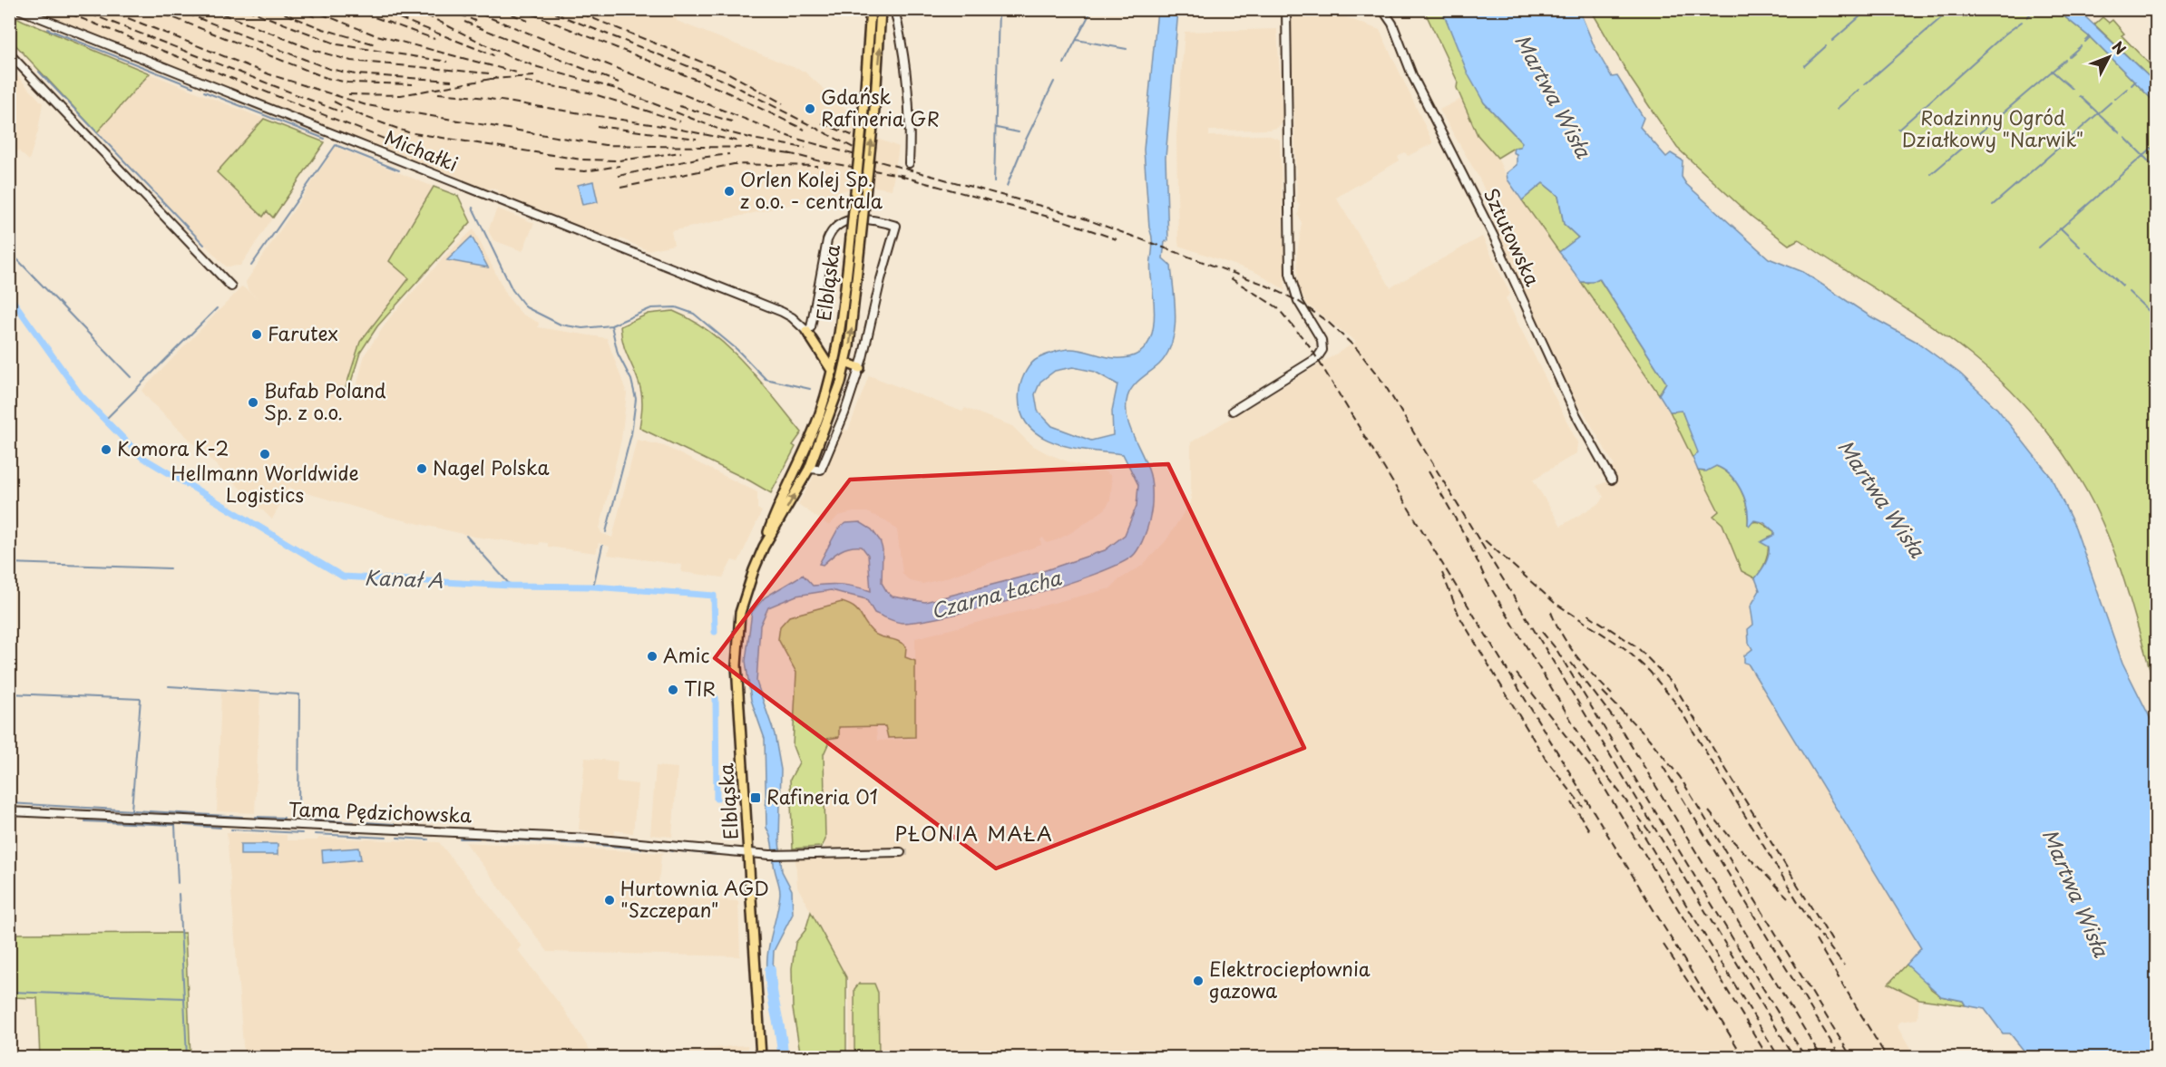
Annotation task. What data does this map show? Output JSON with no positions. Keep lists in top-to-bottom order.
{
  "streets": {
    "main road": ["Elbląska"],
    "street": ["Michałki", "Sztutowska", "Tama Pędzichowska"]
  },
  "crossings": [
    ["Elbląska", "Tama Pędzichowska"]
  ],
  "districts": ["PŁONIA MAŁA"],
  "water": ["Martwa Wisła", "Kanał A", "Czarna Łacha"],
  "parks": ["Rodzinny Ogród Działkowy \"Narwik\""],
  "places": {
    "other": [
      "Gdańsk Rafineria GR",
      "Orlen Kolej Sp. z o.o. - centrala",
      "Farutex",
      "Bufab Poland Sp. z o.o.",
      "Komora K-2",
      "Hellmann Worldwide Logistics",
      "Nagel Polska",
      "Amic",
      "TIR",
      "Hurtownia AGD \"Szczepan\"",
      "Elektrociepłownia gazowa"
    ],
    "transit": ["Rafineria 01"]
  },
  "north": "top right"
}
